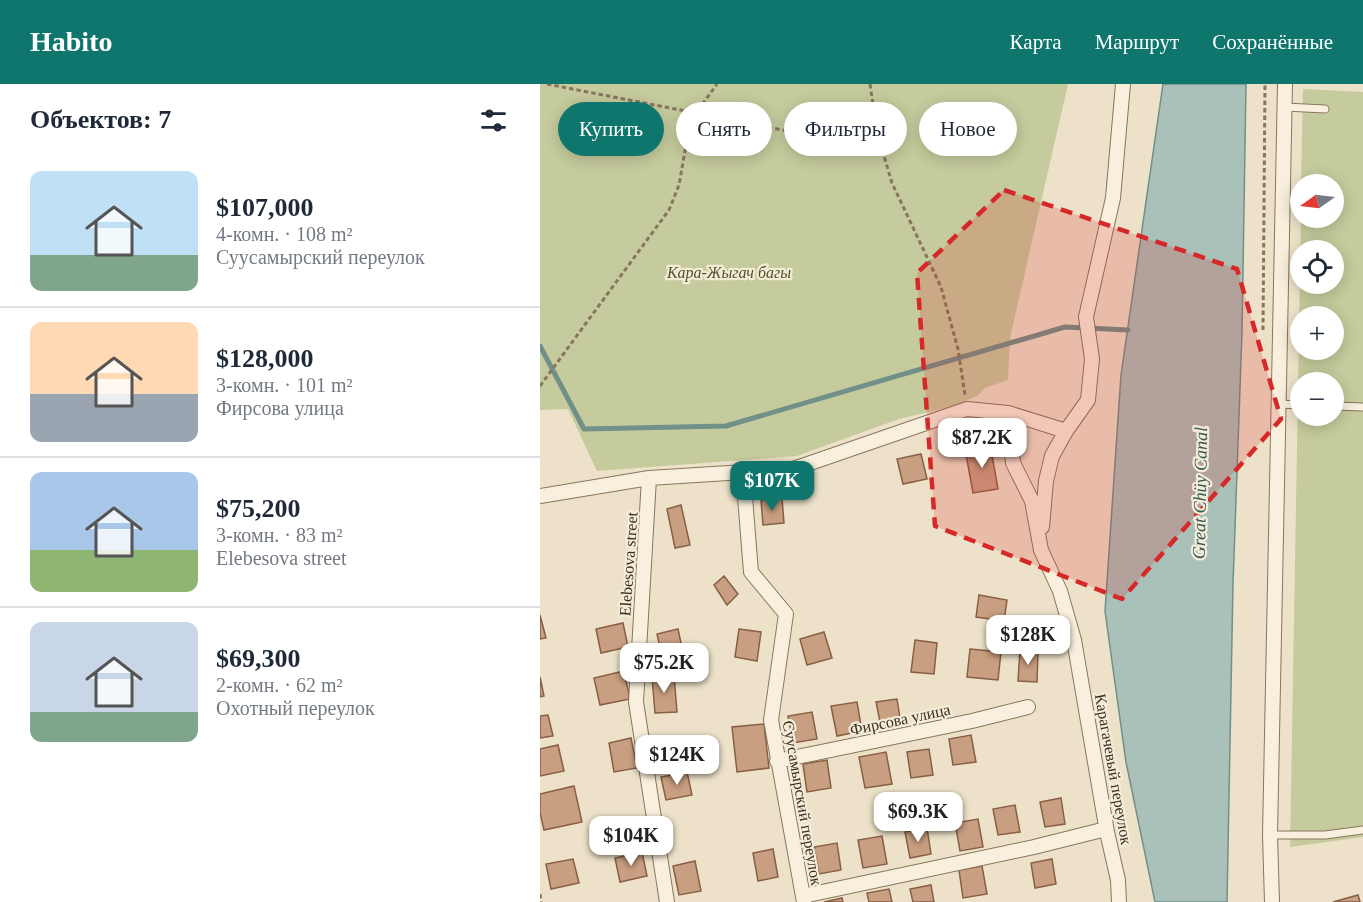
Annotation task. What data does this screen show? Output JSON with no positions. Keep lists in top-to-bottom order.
{
  "streets": {
    "street": [
      "Elebesova street",
      "Фирсова улица",
      "Карагачевый переулок",
      "Суусамырский переулок"
    ]
  },
  "crossings": [
    ["Фирсова улица", "Суусамырский переулок"]
  ],
  "water": ["Great Chüy Canal"],
  "parks": ["Кара-Жыгач багы"],
  "north": "left",
  "page": {
    "header": "Habito",
    "nav": ["Карта", "Маршрут", "Сохранённые"],
    "heading": "Объектов: 7",
    "chip": [
      "Купить",
      "Снять",
      "Фильтры",
      "Новое"
    ],
    "list": [
      {
        "name": "$107,000",
        "note": "4-комн. · 108 m² · Суусамырский переулок"
      },
      {
        "name": "$128,000",
        "note": "3-комн. · 101 m² · Фирсова улица"
      },
      {
        "name": "$75,200",
        "note": "3-комн. · 83 m² · Elebesova street"
      },
      {
        "name": "$69,300",
        "note": "2-комн. · 62 m² · Охотный переулок"
      }
    ],
    "map_buttons": ["+", "−"],
    "price": [
      "$87.2K",
      "$107K",
      "$128K",
      "$75.2K",
      "$124K",
      "$69.3K",
      "$104K"
    ]
  }
}
